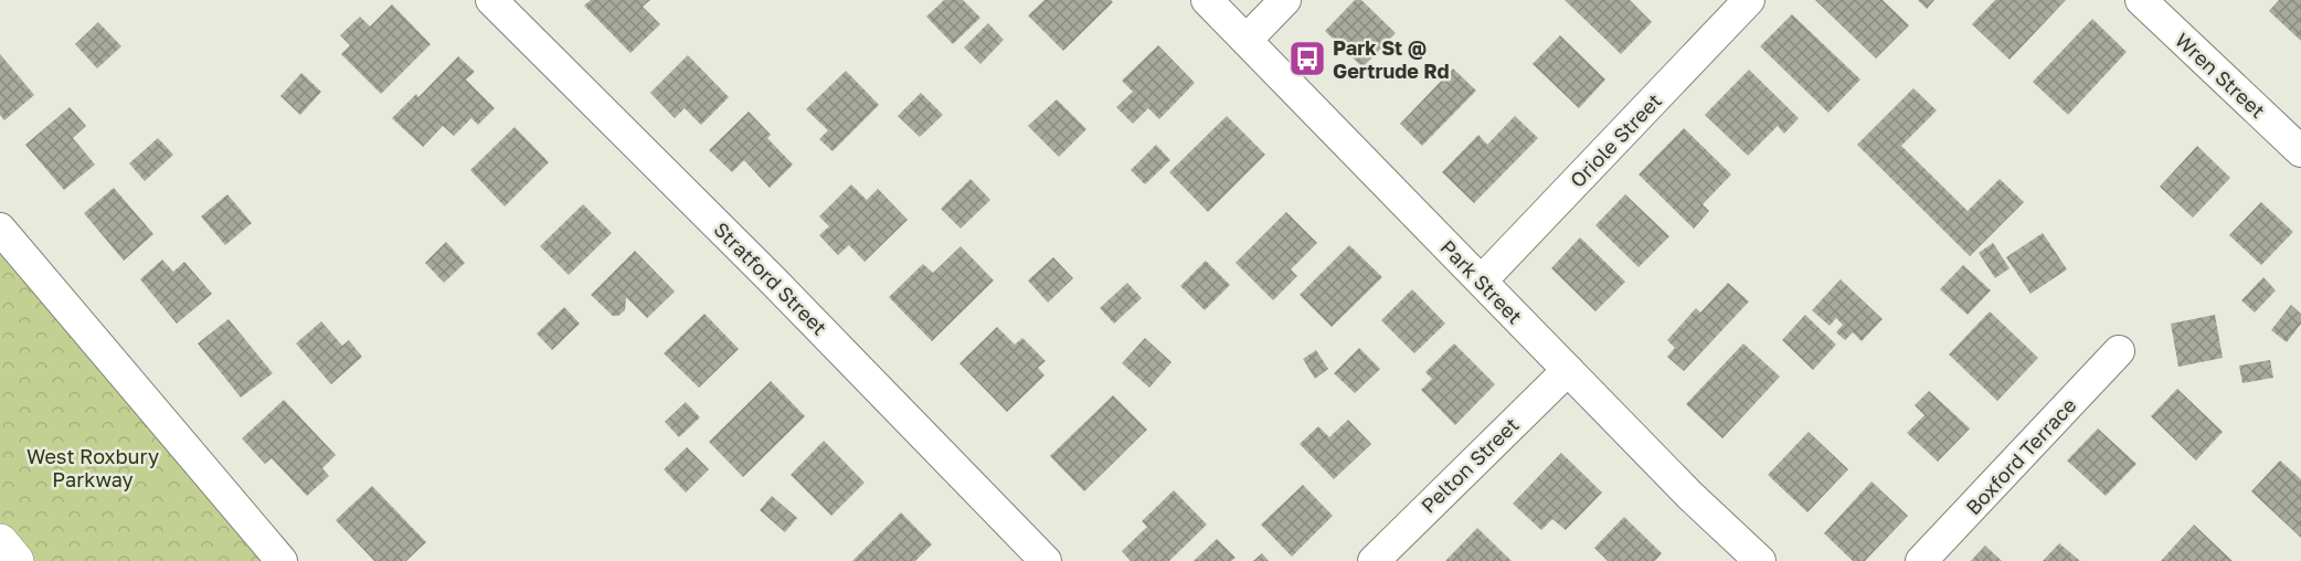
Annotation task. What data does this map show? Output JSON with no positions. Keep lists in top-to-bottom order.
{
  "streets": {
    "street": [
      "Wren Street",
      "Oriole Street",
      "Stratford Street",
      "Park Street",
      "Boxford Terrace",
      "Pelton Street"
    ]
  },
  "crossings": [
    ["Oriole Street", "Park Street"],
    ["Park Street", "Pelton Street"]
  ],
  "parks": ["West Roxbury Parkway"],
  "places": {
    "bus stop": ["Park St @ Gertrude Rd"]
  }
}
